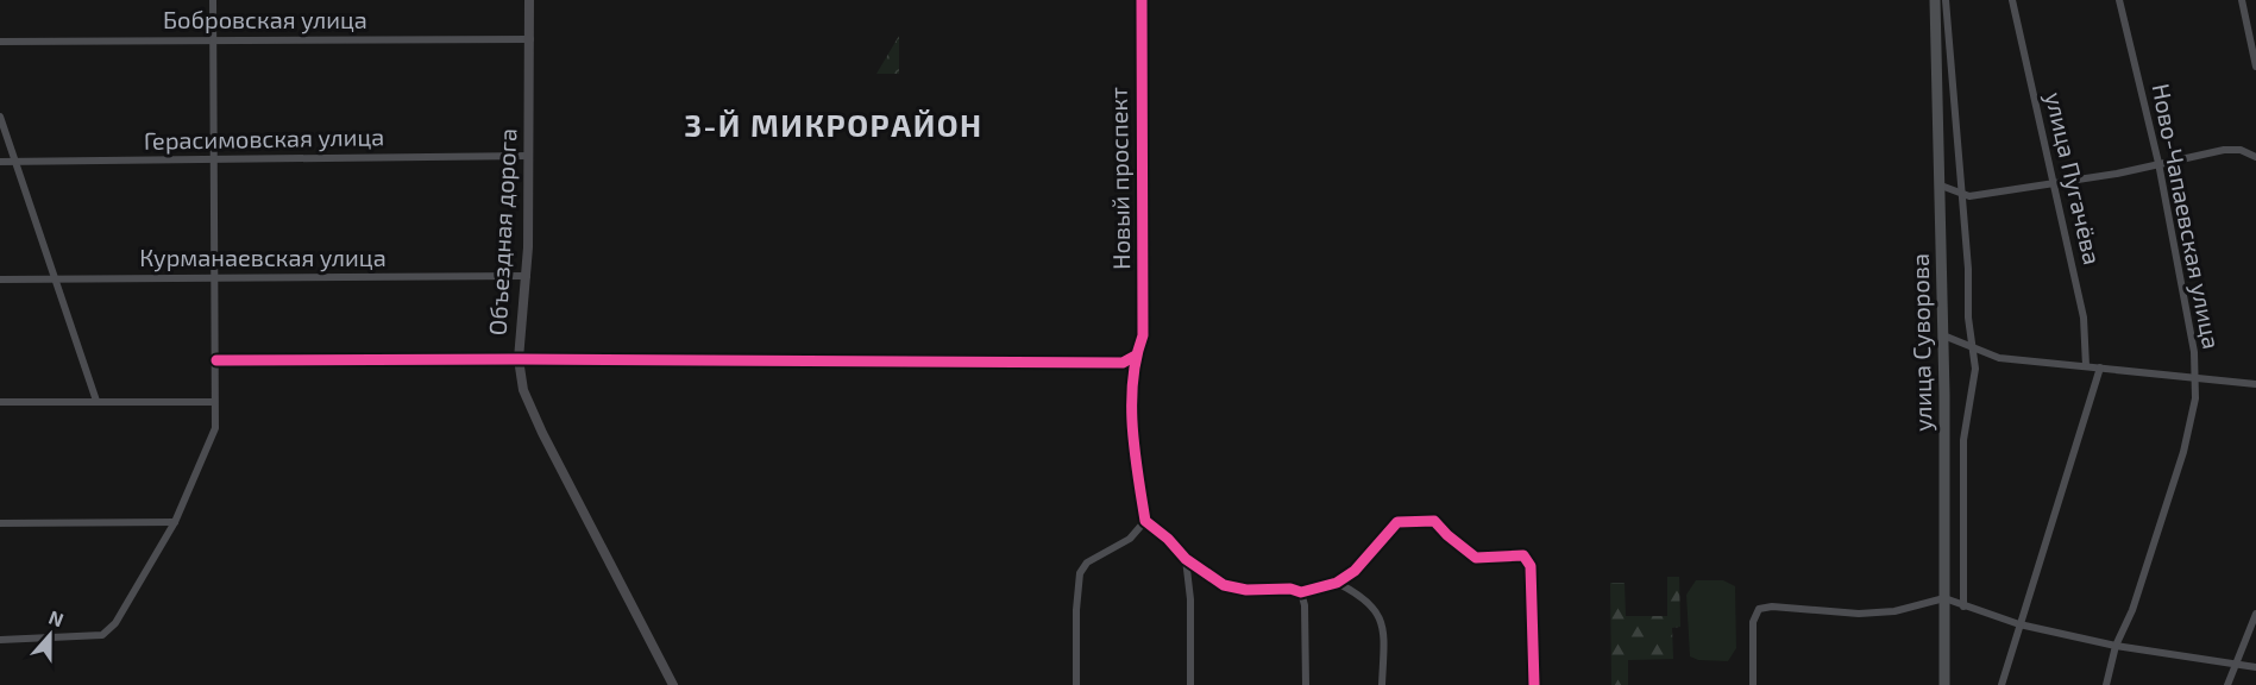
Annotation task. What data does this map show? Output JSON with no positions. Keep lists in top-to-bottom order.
{
  "streets": {
    "main road": ["улица Суворова"],
    "street": [
      "Бобровская улица",
      "Герасимовская улица",
      "Новый проспект",
      "улица Пугачёва",
      "Ново-Чапаевская улица",
      "Объездная дорога",
      "Курманаевская улица"
    ]
  },
  "crossings": [
    ["Бобровская улица", "Объездная дорога"],
    ["Герасимовская улица", "Объездная дорога"],
    ["Объездная дорога", "Курманаевская улица"]
  ],
  "districts": ["3-Й МИКРОРАЙОН"],
  "north": "top"
}
